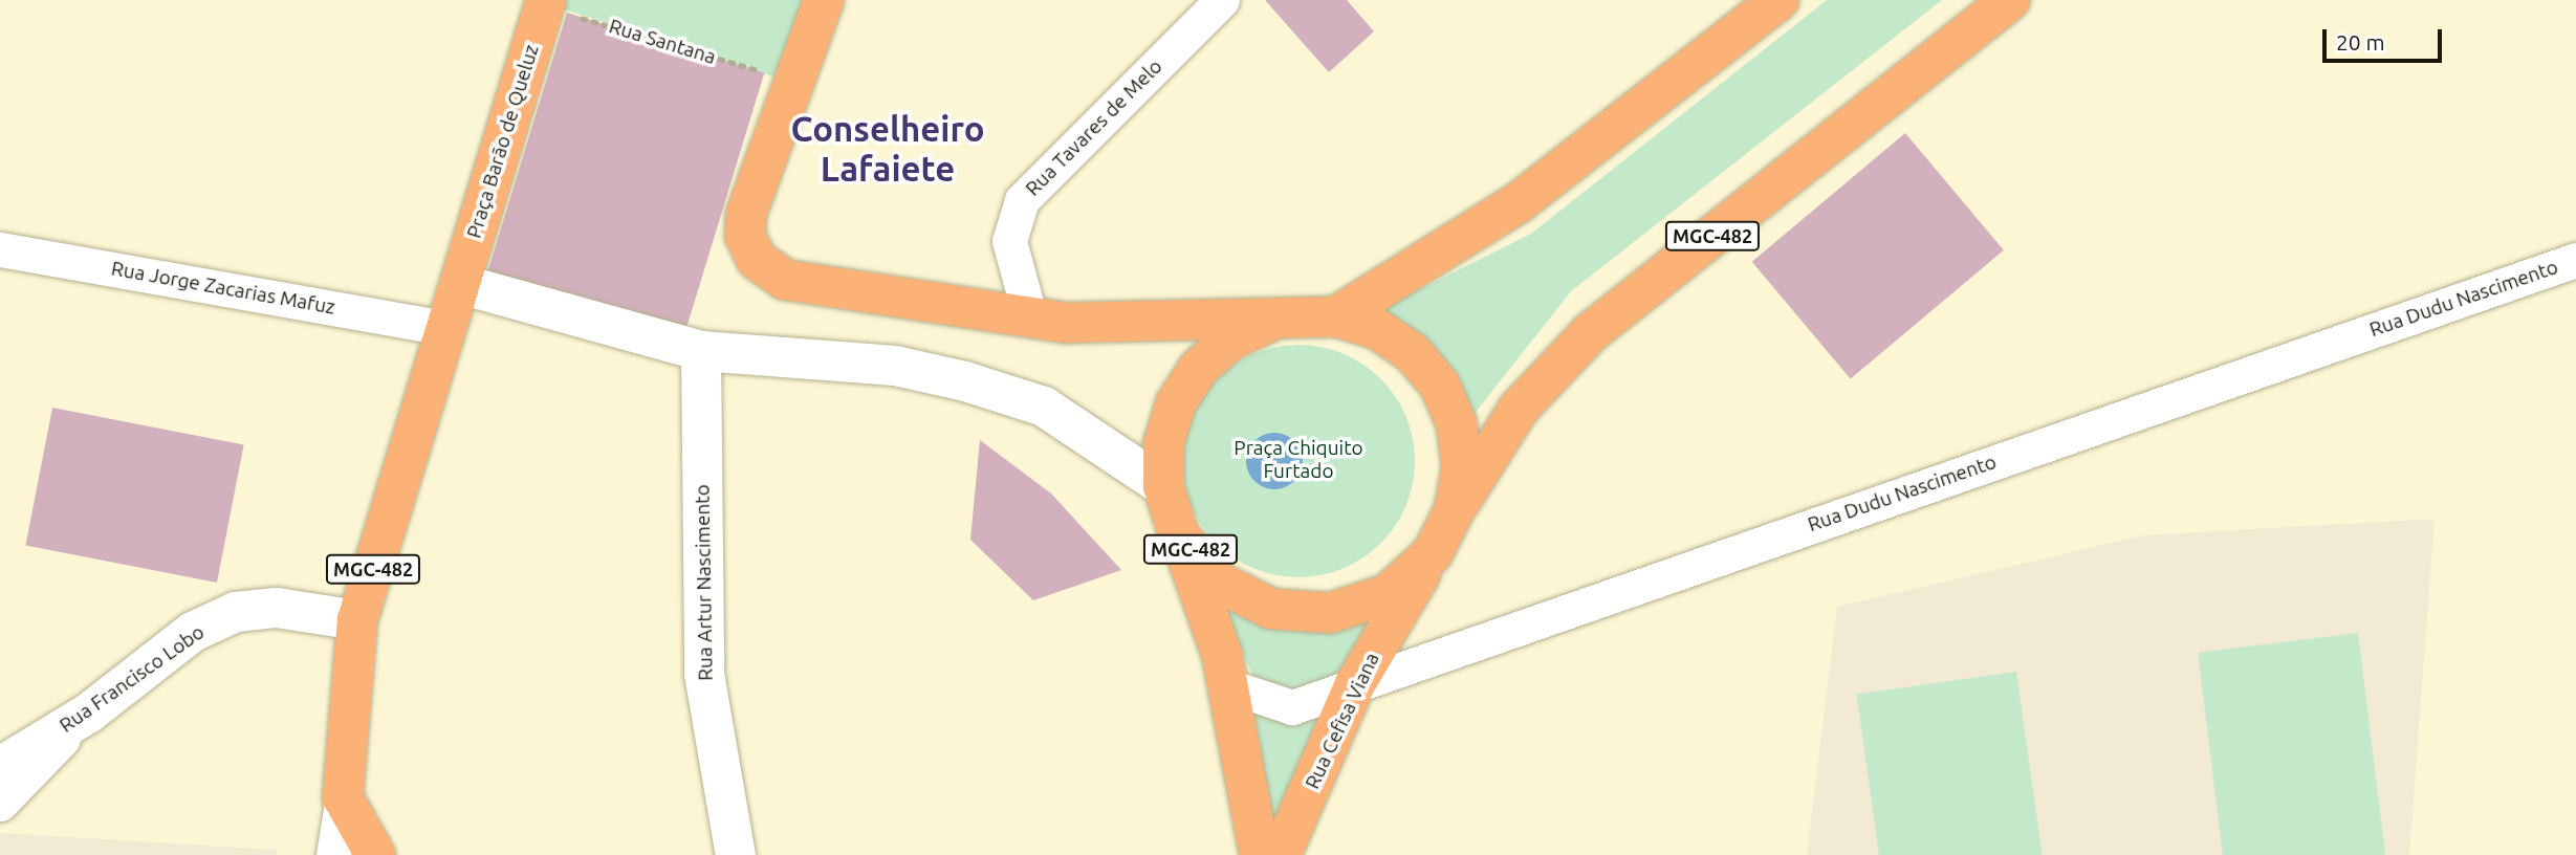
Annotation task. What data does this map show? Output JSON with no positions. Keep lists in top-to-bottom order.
{
  "streets": {
    "highway": ["Praça Barão de Queluz", "MGC-482", "Rua Cefisa Viana"],
    "street": [
      "Rua Tavares de Melo",
      "Rua Jorge Zacarias Mafuz",
      "Rua Dudu Nascimento",
      "Rua Artur Nascimento",
      "Rua Francisco Lobo"
    ],
    "path": ["Rua Santana"]
  },
  "crossings": [
    ["Rua Santana", "Praça Barão de Queluz"],
    ["Rua Santana", "MGC-482"],
    ["Rua Tavares de Melo", "MGC-482"],
    ["Praça Barão de Queluz", "MGC-482"],
    ["MGC-482", "Rua Jorge Zacarias Mafuz"],
    ["MGC-482", "Rua Francisco Lobo"],
    ["MGC-482", "Rua Cefisa Viana"],
    ["Rua Dudu Nascimento", "Rua Cefisa Viana"]
  ],
  "districts": ["Conselheiro Lafaiete"],
  "parks": ["Praça Chiquito Furtado"],
  "scale_bar": "20 m"
}
